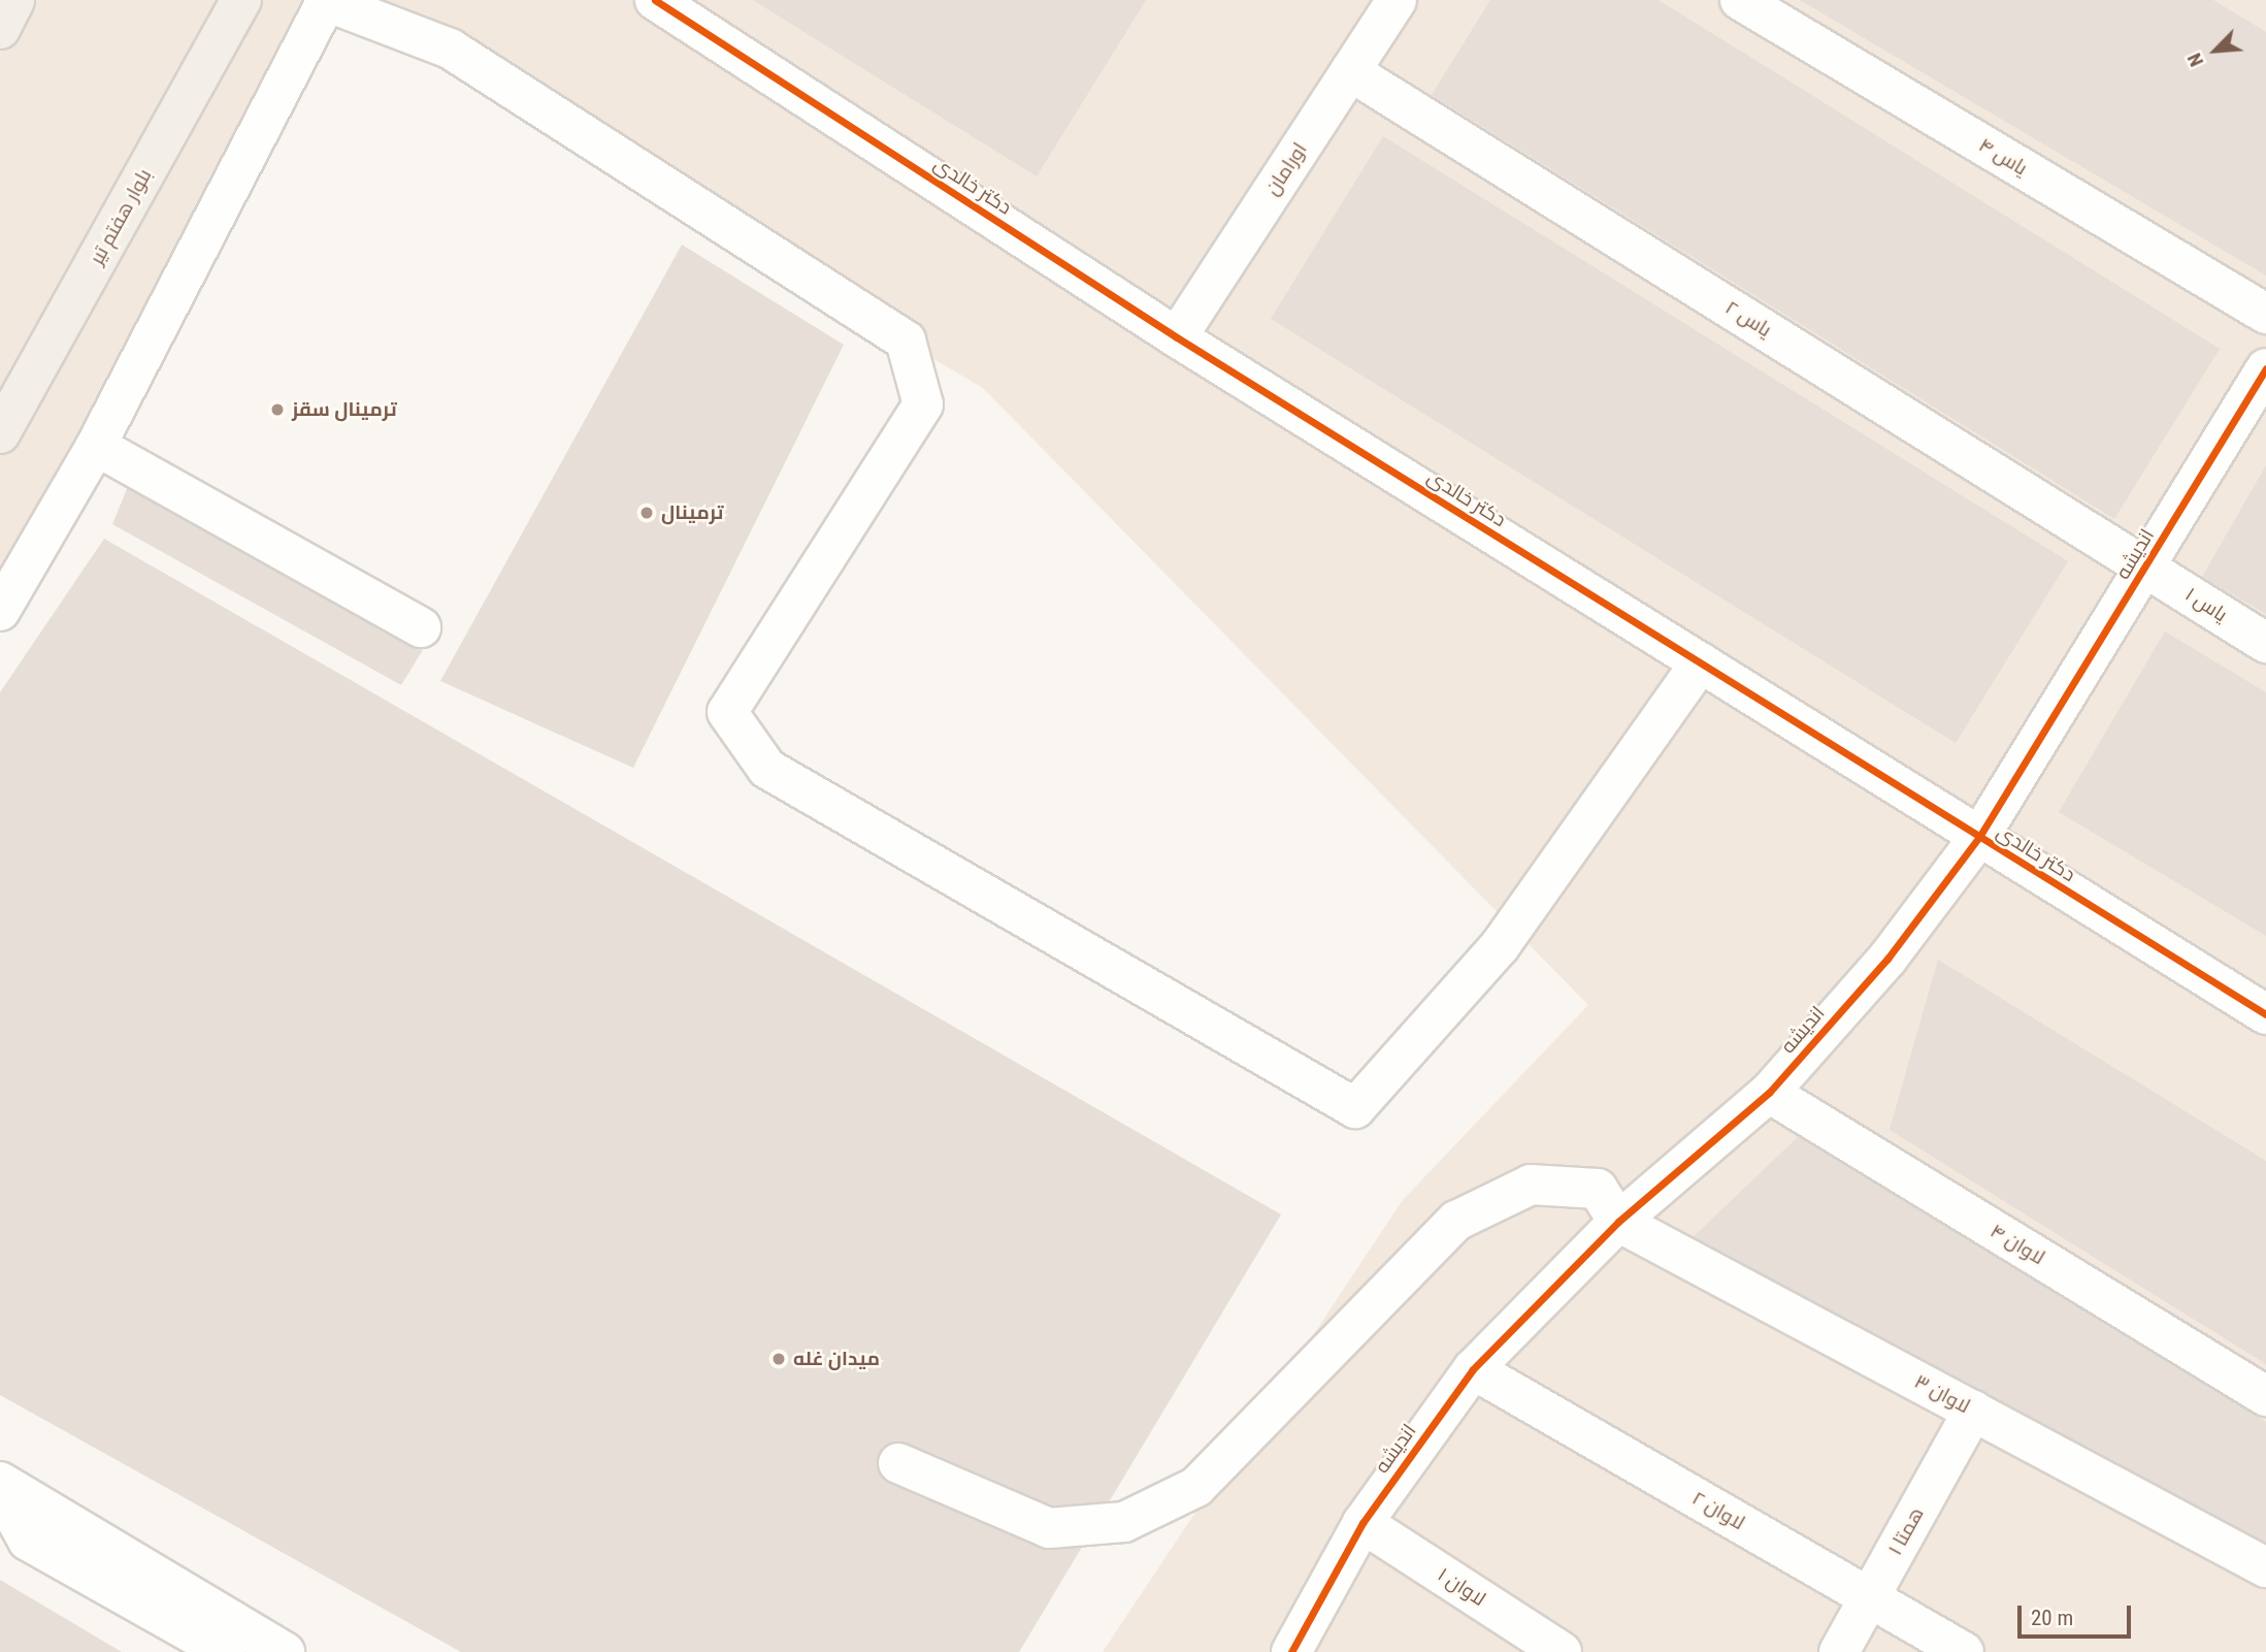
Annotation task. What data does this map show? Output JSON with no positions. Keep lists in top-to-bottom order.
{
  "streets": {
    "main road": ["بلوار هفتم تیر"],
    "street": [
      "یاس ۴",
      "اورامان",
      "دکتر خالدی",
      "یاس ۲",
      "اندیشه",
      "یاس ۱",
      "لاوان ۴",
      "لاوان ۳",
      "لاوان ۲",
      "همتا ۱",
      "لاوان ۱"
    ]
  },
  "crossings": [
    ["اورامان", "دکتر خالدی"],
    ["اورامان", "یاس ۲"],
    ["دکتر خالدی", "اندیشه"],
    ["یاس ۲", "اندیشه"],
    ["یاس ۲", "یاس ۱"],
    ["اندیشه", "یاس ۱"],
    ["اندیشه", "لاوان ۴"],
    ["اندیشه", "لاوان ۳"],
    ["اندیشه", "لاوان ۲"],
    ["اندیشه", "لاوان ۱"],
    ["لاوان ۳", "همتا ۱"],
    ["لاوان ۲", "همتا ۱"]
  ],
  "places": ["ترمینال سقز", "ترمینال", "میدان غله"],
  "scale_bar": "20 m",
  "north": "bottom left"
}
